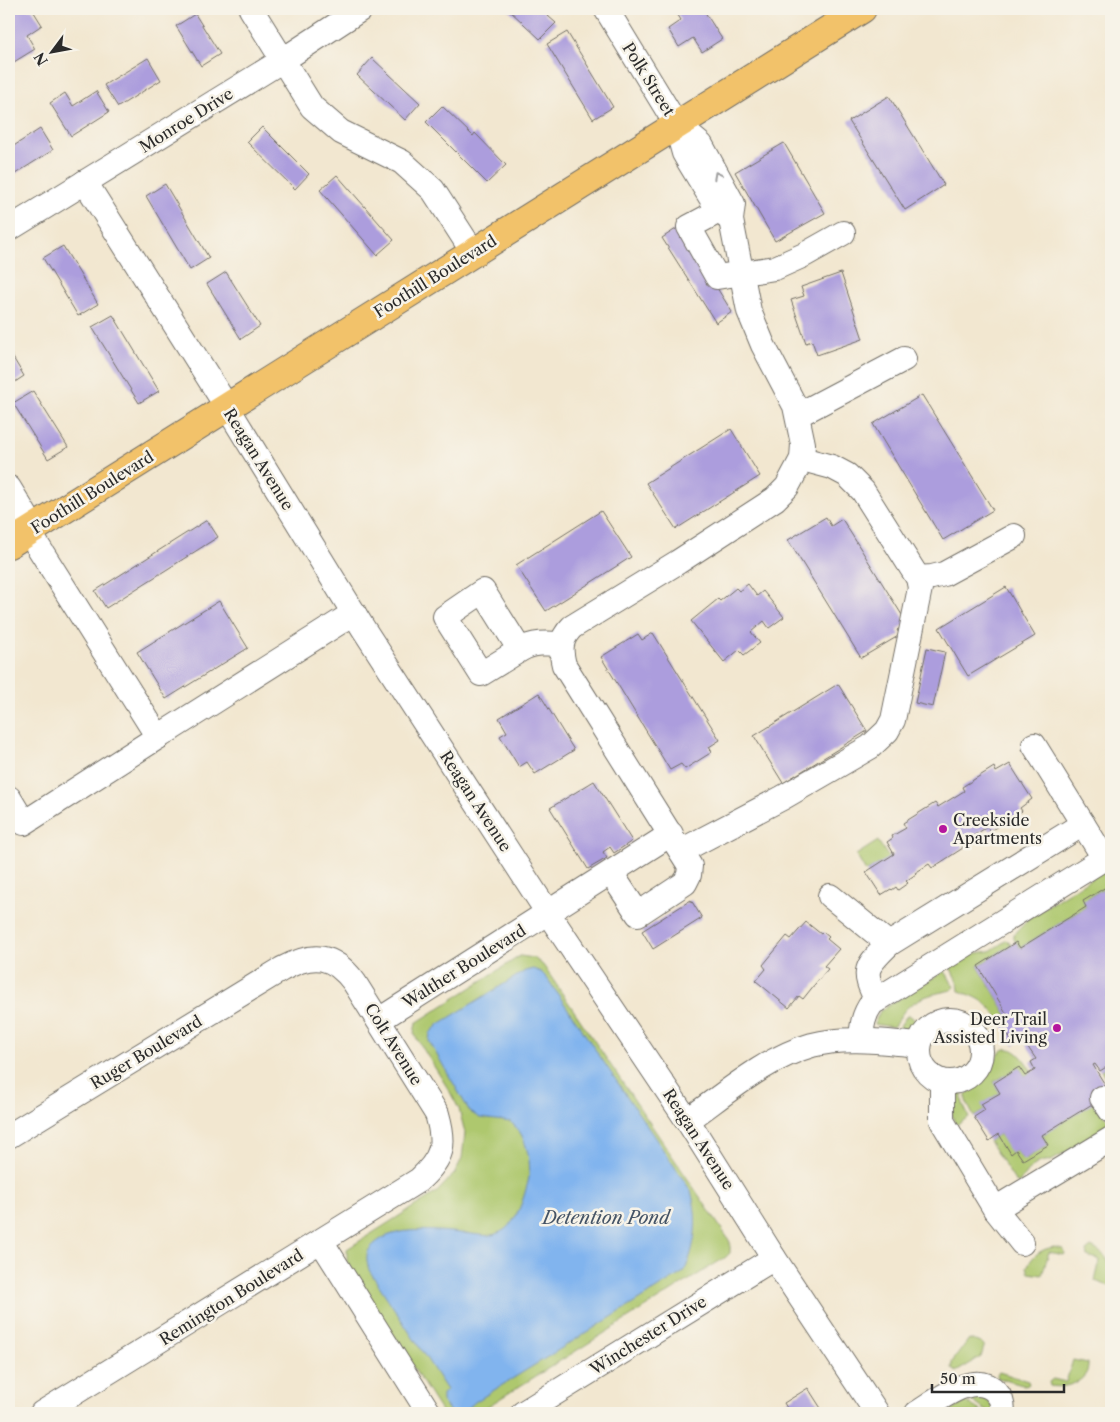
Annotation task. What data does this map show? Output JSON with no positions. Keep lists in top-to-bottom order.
{
  "streets": {
    "main road": ["Foothill Boulevard"],
    "street": [
      "Polk Street",
      "Monroe Drive",
      "Reagan Avenue",
      "Walther Boulevard",
      "Colt Avenue",
      "Ruger Boulevard",
      "Remington Boulevard",
      "Winchester Drive"
    ]
  },
  "crossings": [
    ["Polk Street", "Foothill Boulevard"],
    ["Monroe Drive", "Reagan Avenue"],
    ["Foothill Boulevard", "Reagan Avenue"],
    ["Reagan Avenue", "Walther Boulevard"],
    ["Reagan Avenue", "Winchester Drive"],
    ["Walther Boulevard", "Colt Avenue"],
    ["Colt Avenue", "Ruger Boulevard"],
    ["Colt Avenue", "Remington Boulevard"]
  ],
  "water": ["Detention Pond"],
  "places": ["Creekside Apartments", "Deer Trail Assisted Living"],
  "scale_bar": "50 m",
  "north": "bottom left"
}
